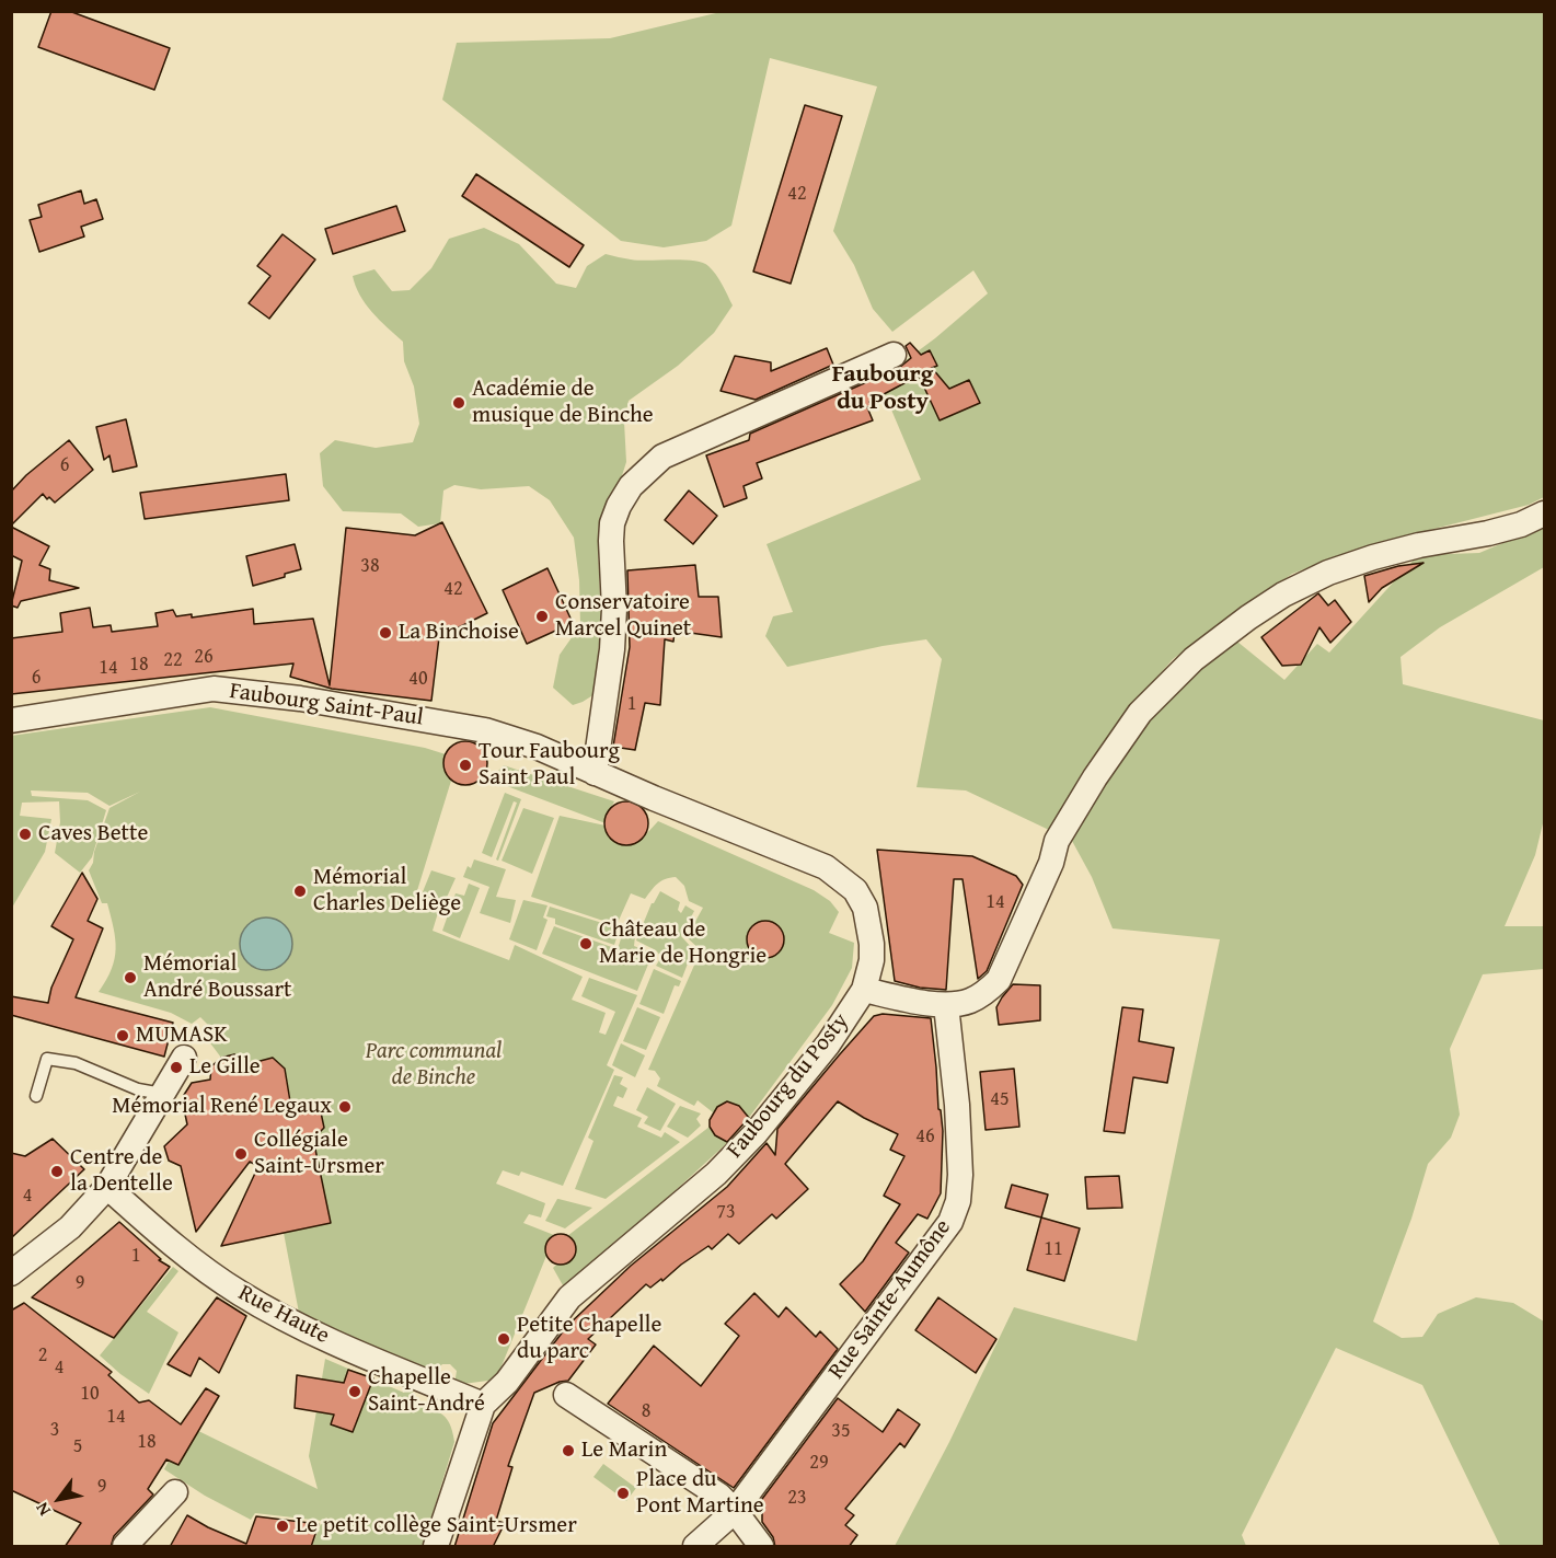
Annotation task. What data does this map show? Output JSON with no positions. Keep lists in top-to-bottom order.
{
  "streets": {
    "street": [
      "Faubourg Saint-Paul",
      "Faubourg du Posty",
      "Rue Sainte-Aumône",
      "Rue Haute"
    ]
  },
  "crossings": [
    ["Faubourg Saint-Paul", "Faubourg du Posty"],
    ["Faubourg du Posty", "Rue Haute"]
  ],
  "districts": ["Faubourg du Posty"],
  "parks": ["Parc communal de Binche"],
  "places": [
    "Académie de musique de Binche",
    "Conservatoire Marcel Quinet",
    "La Binchoise",
    "Tour Faubourg Saint Paul",
    "Caves Bette",
    "Mémorial Charles Deliège",
    "Château de Marie de Hongrie",
    "Mémorial André Boussart",
    "MUMASK",
    "Le Gille",
    "Mémorial René Legaux",
    "Collégiale Saint-Ursmer",
    "Centre de la Dentelle",
    "Petite Chapelle du parc",
    "Chapelle Saint-André",
    "Le Marin",
    "Place du Pont Martine",
    "Le petit collège Saint-Ursmer"
  ],
  "house_numbers": [
    "42",
    "6",
    "38",
    "42",
    "26",
    "22",
    "18",
    "14",
    "6",
    "40",
    "1",
    "14",
    "45",
    "46",
    "4",
    "73",
    "11",
    "1",
    "9",
    "2",
    "4",
    "10",
    "8",
    "14",
    "3",
    "35",
    "18",
    "5",
    "29",
    "9",
    "23"
  ],
  "north": "bottom left"
}
